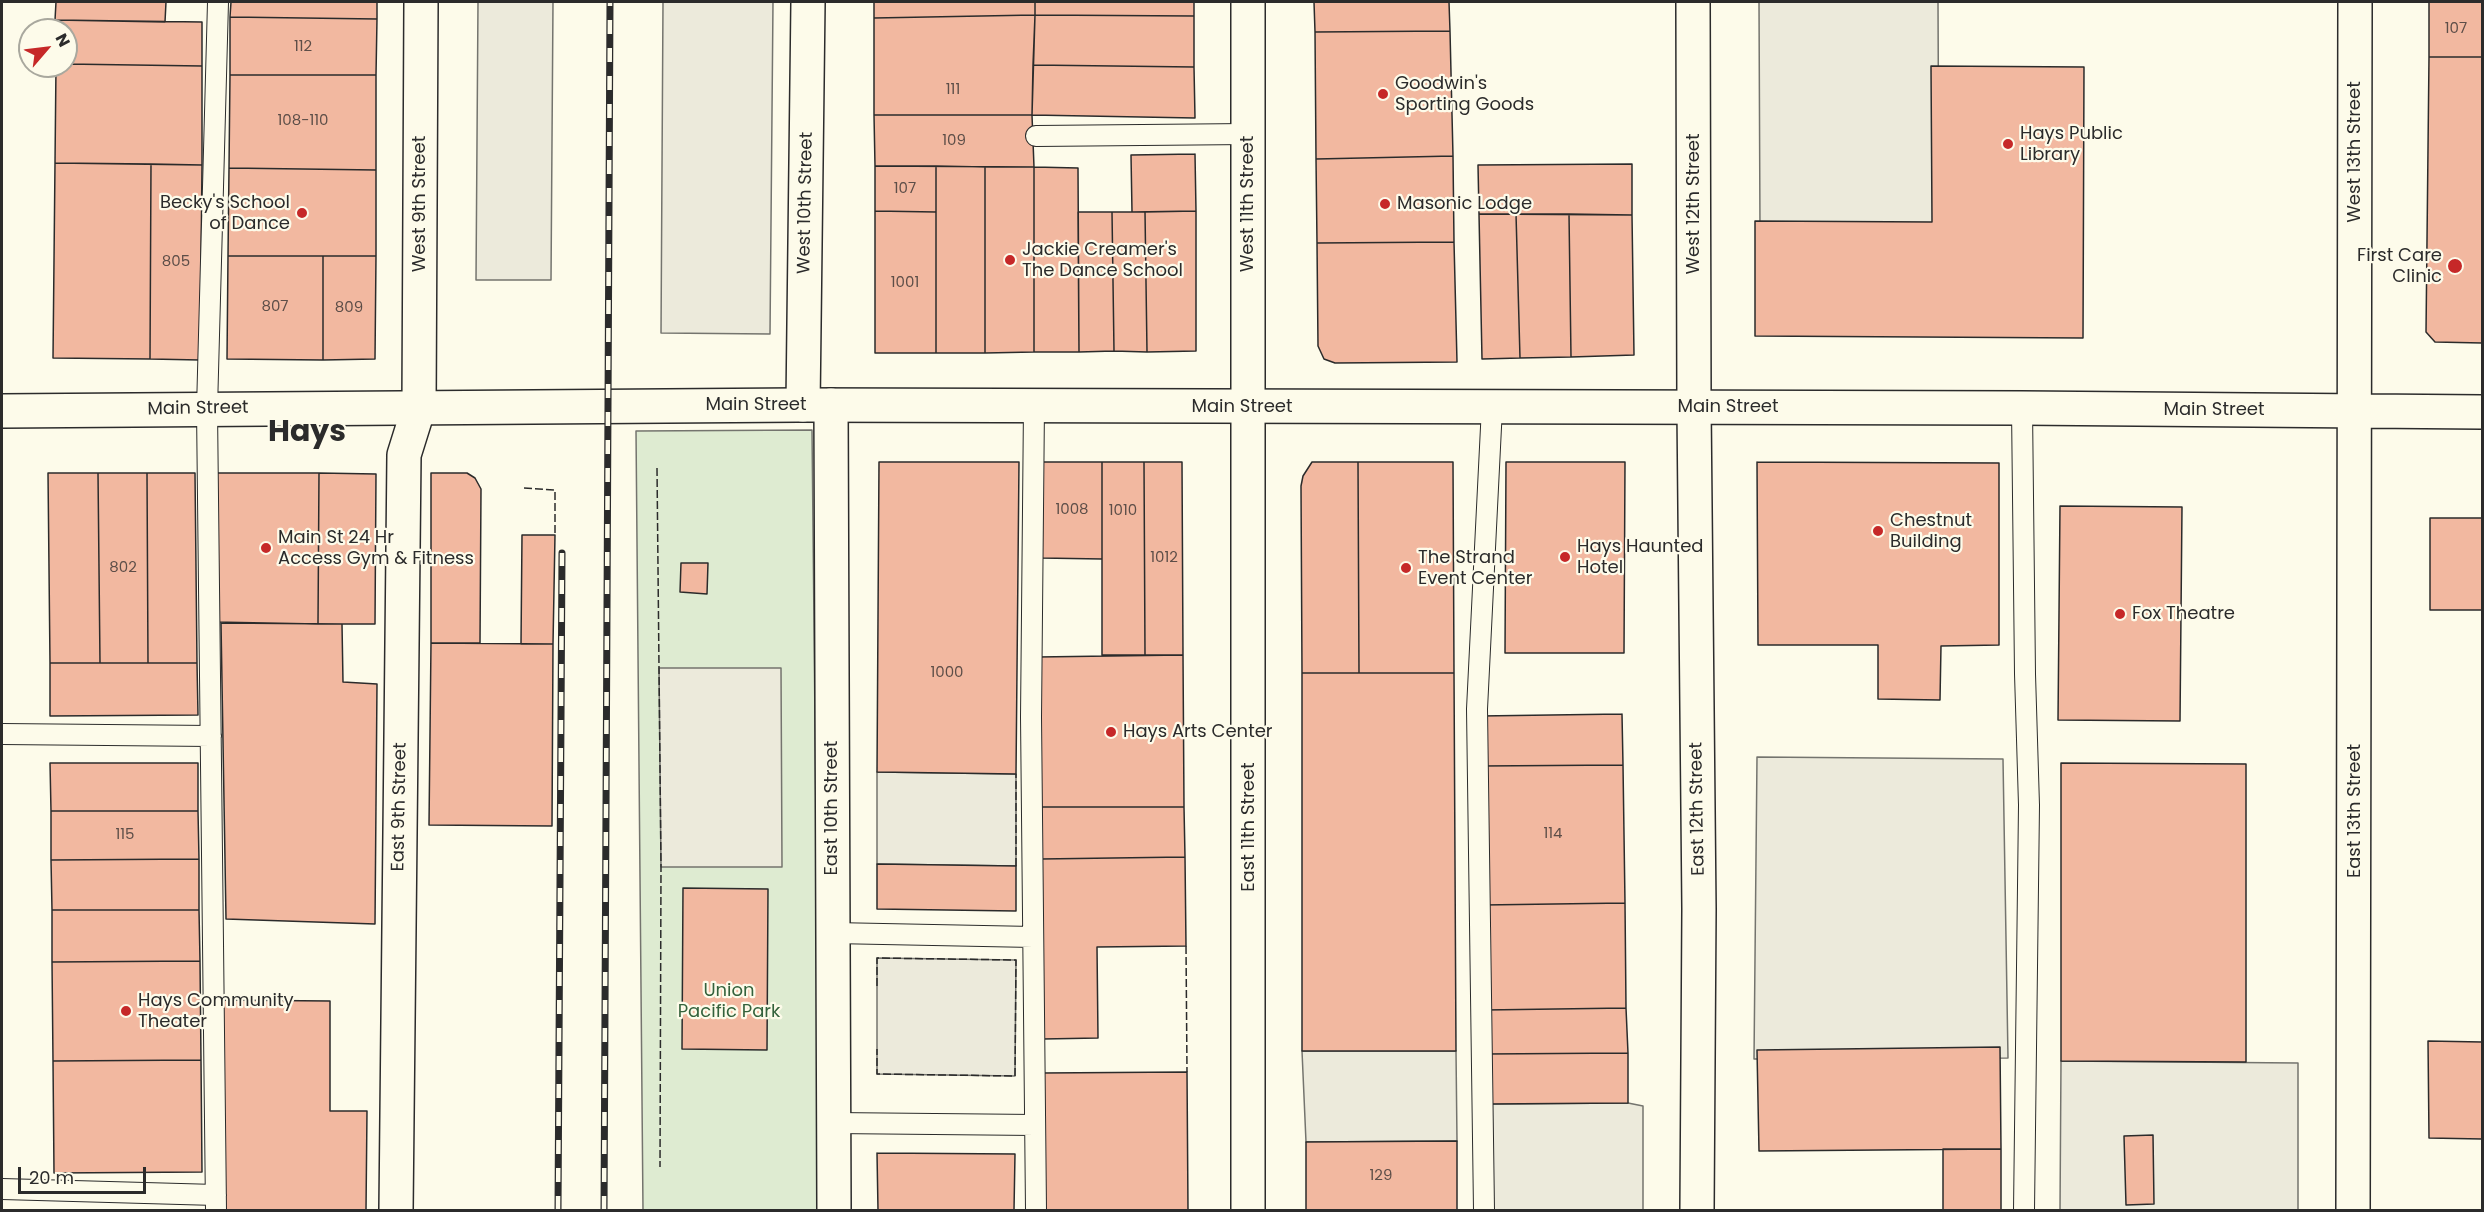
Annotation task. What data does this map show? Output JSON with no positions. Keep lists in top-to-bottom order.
{
  "streets": {
    "street": [
      "West 13th Street",
      "West 10th Street",
      "West 9th Street",
      "West 11th Street",
      "West 12th Street",
      "Main Street",
      "East 9th Street",
      "East 10th Street",
      "East 12th Street",
      "East 13th Street",
      "East 11th Street"
    ]
  },
  "crossings": [
    ["West 13th Street", "Main Street"],
    ["West 13th Street", "East 13th Street"],
    ["West 10th Street", "Main Street"],
    ["West 10th Street", "East 10th Street"],
    ["West 9th Street", "Main Street"],
    ["West 9th Street", "East 9th Street"],
    ["West 11th Street", "Main Street"],
    ["West 11th Street", "East 11th Street"],
    ["West 12th Street", "Main Street"],
    ["West 12th Street", "East 12th Street"],
    ["Main Street", "East 9th Street"],
    ["Main Street", "East 10th Street"],
    ["Main Street", "East 12th Street"],
    ["Main Street", "East 13th Street"],
    ["Main Street", "East 11th Street"]
  ],
  "districts": ["Hays"],
  "parks": ["Union Pacific Park"],
  "places": [
    "Goodwin's Sporting Goods",
    "Hays Public Library",
    "Masonic Lodge",
    "Becky's School of Dance",
    "Jackie Creamer's The Dance School",
    "First Care Clinic",
    "Chestnut Building",
    "Main St 24 Hr Access Gym & Fitness",
    "Hays Haunted Hotel",
    "The Strand Event Center",
    "Fox Theatre",
    "Hays Arts Center",
    "Hays Community Theater"
  ],
  "house_numbers": [
    "107",
    "112",
    "111",
    "108-110",
    "109",
    "107",
    "805",
    "1001",
    "807",
    "809",
    "1008",
    "1010",
    "1012",
    "802",
    "1000",
    "114",
    "115",
    "129"
  ],
  "scale_bar": "20 m",
  "north": "top right"
}
